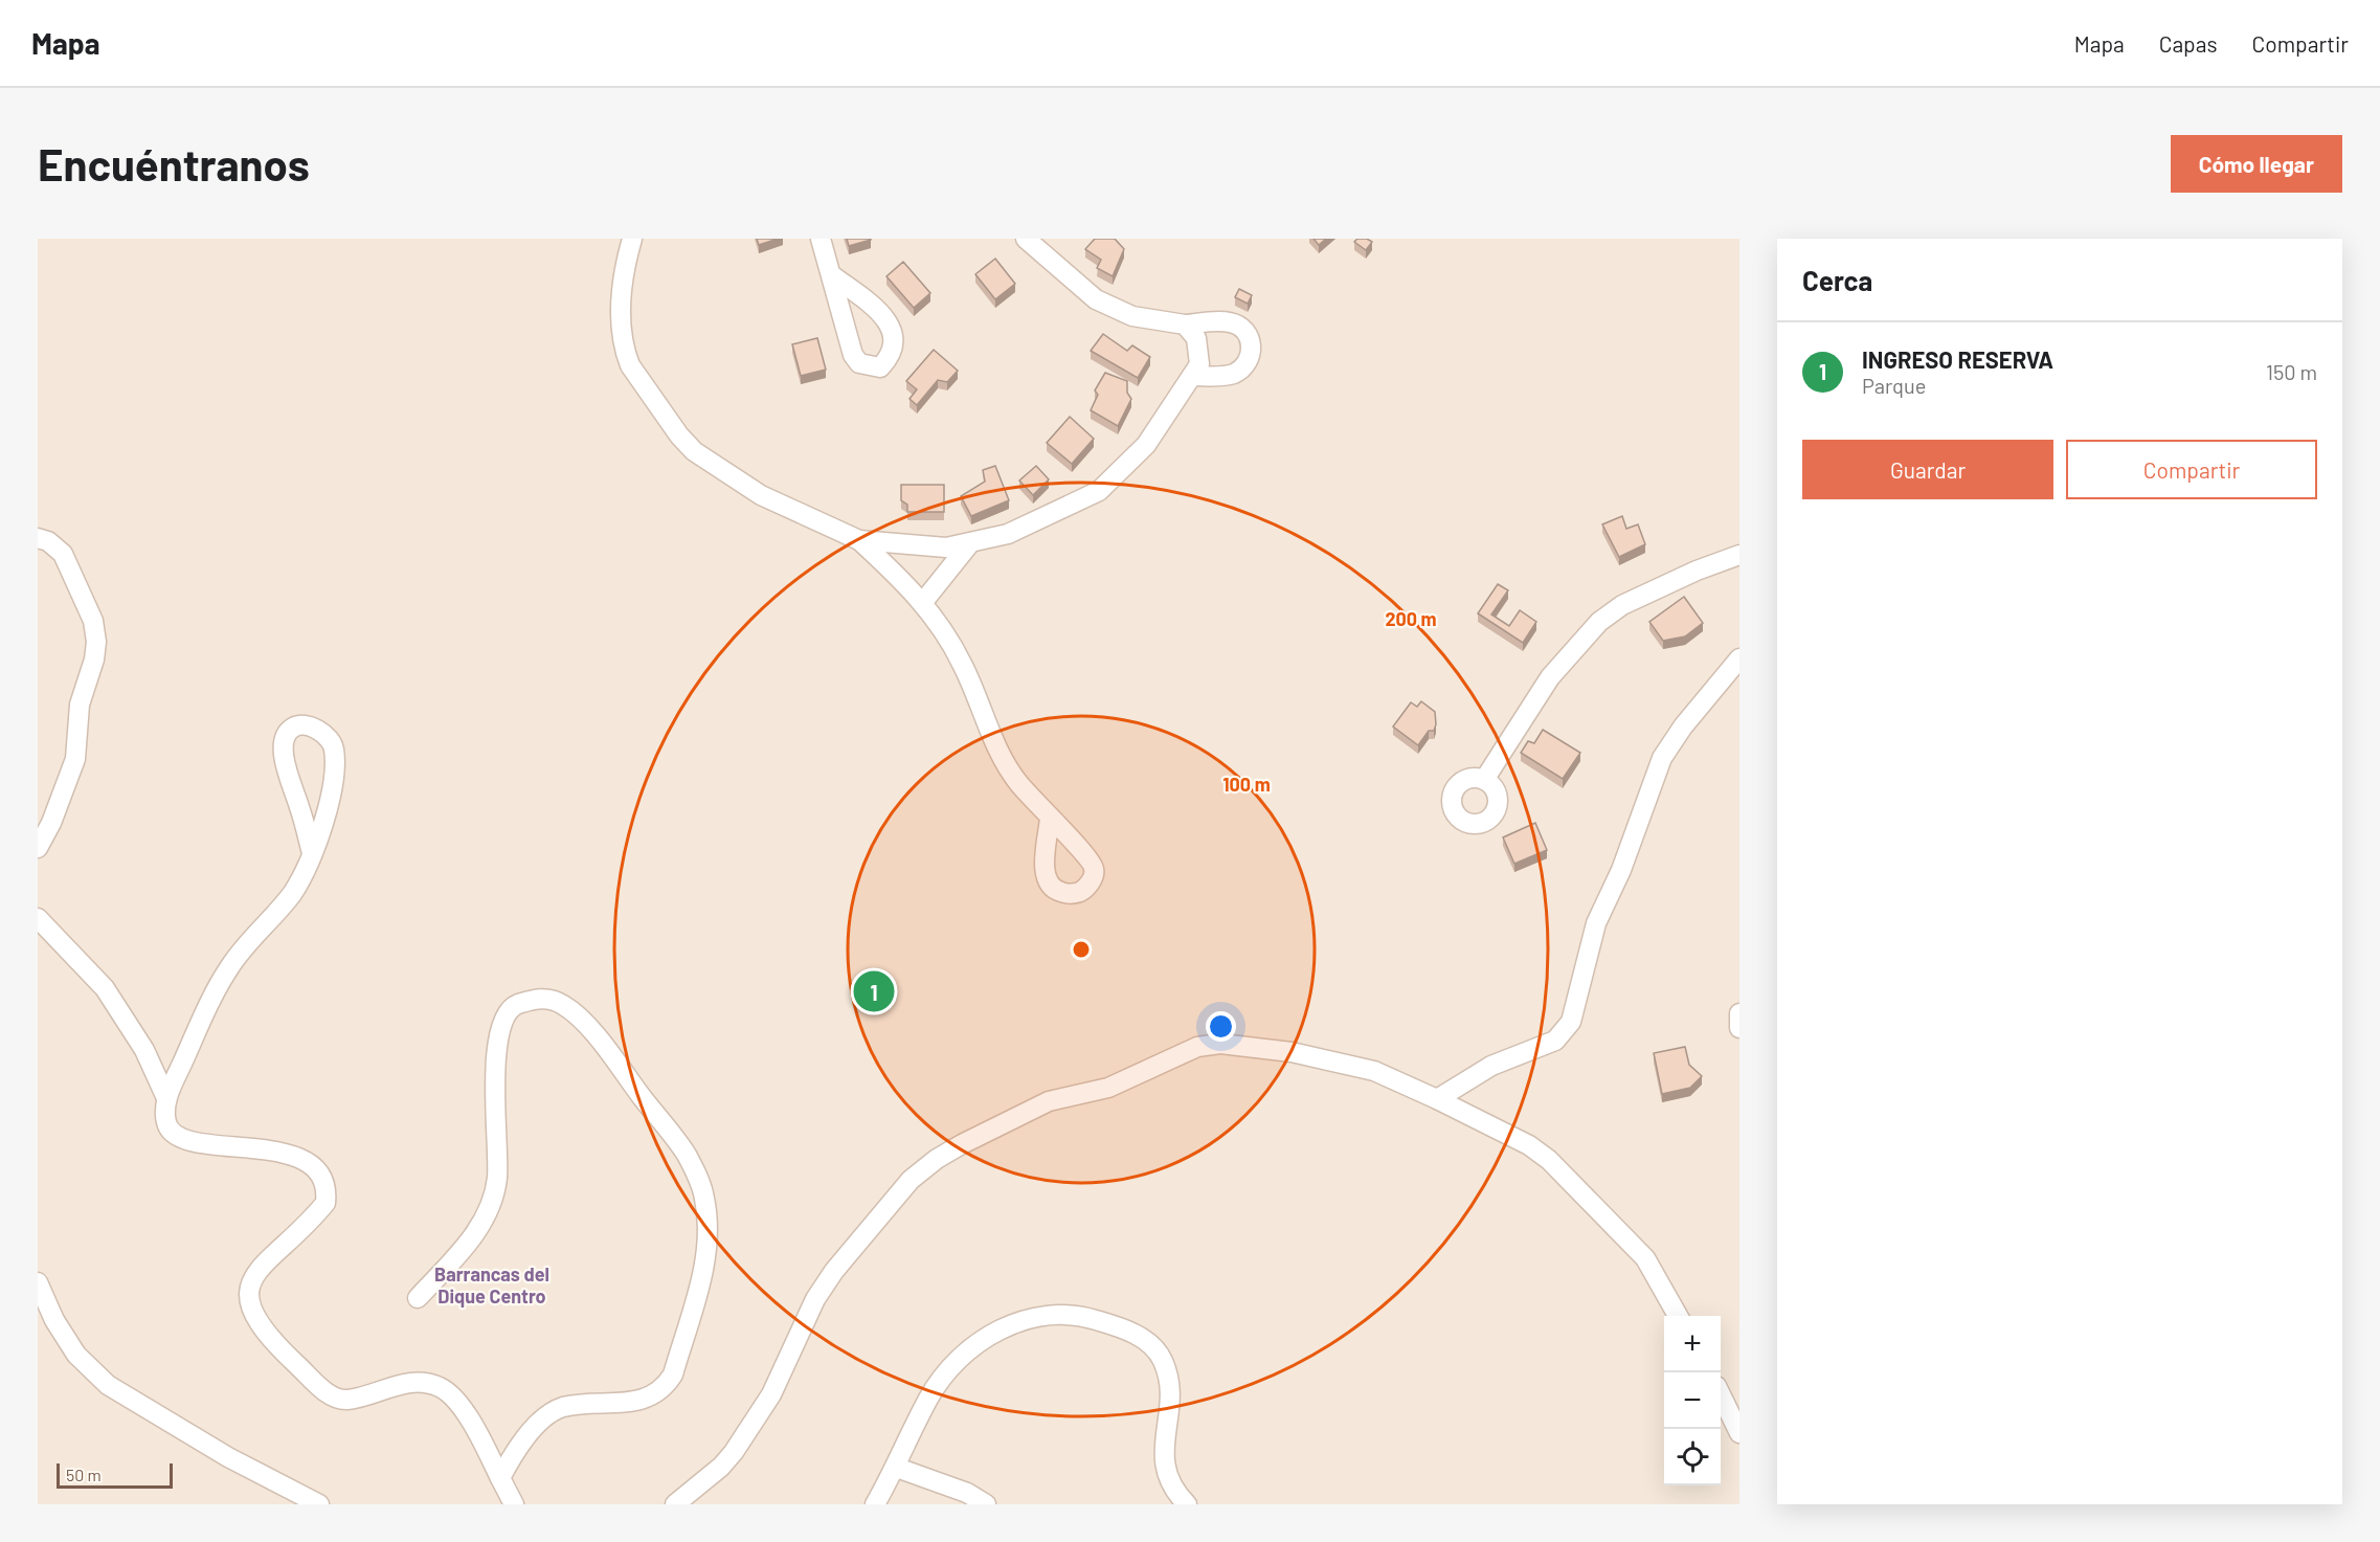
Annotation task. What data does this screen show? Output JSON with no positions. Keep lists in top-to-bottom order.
{
  "districts": ["Barrancas del Dique Centro"],
  "scale_bar": "50 m",
  "page": {
    "header": "Mapa",
    "nav": ["Mapa", "Capas", "Compartir"],
    "buttons": [
      "Cómo llegar",
      ["Guardar", "Compartir"]
    ],
    "title": "Encuéntranos",
    "heading": "Cerca",
    "list": [
      {
        "mark": "1",
        "name": "INGRESO RESERVA",
        "note": "Parque",
        "value": "150 m"
      }
    ],
    "pins": "1",
    "map_buttons": ["+", "−"],
    "scale": "50 m"
  },
  "rings": ["200 m", "100 m"]
}
